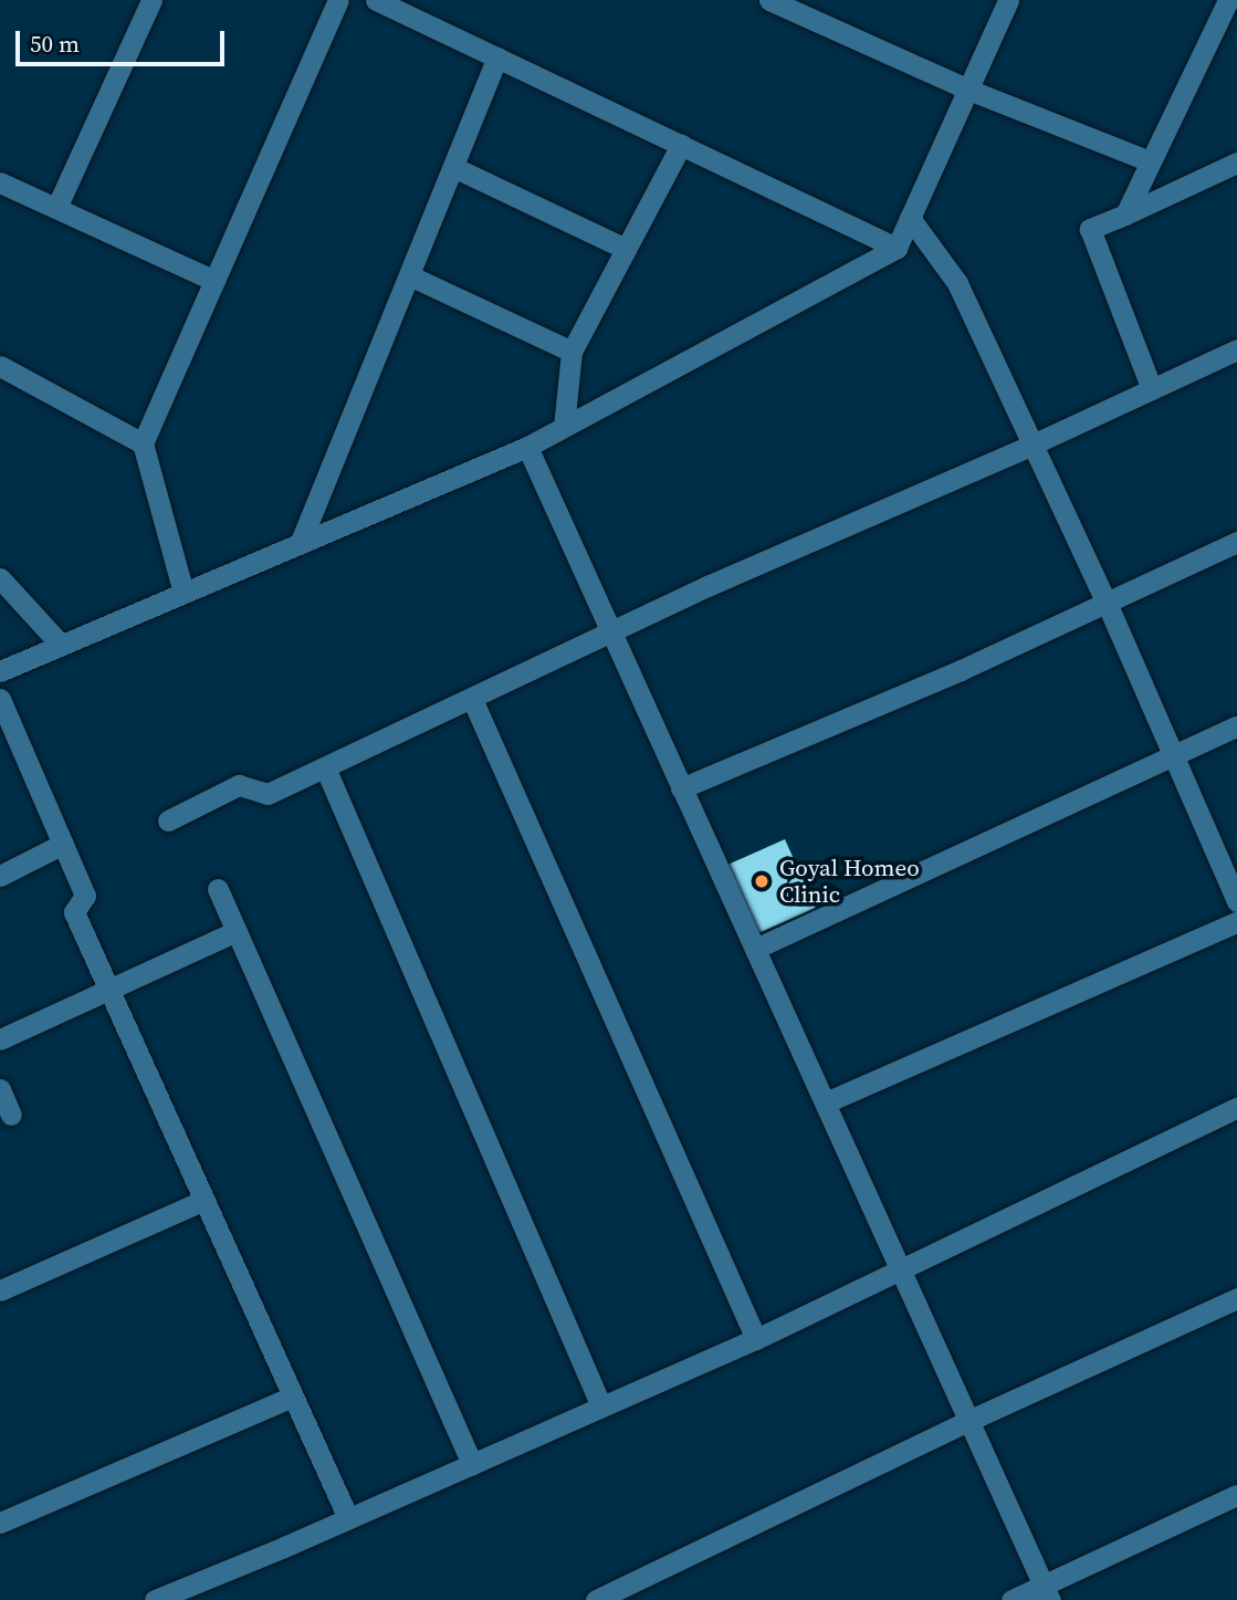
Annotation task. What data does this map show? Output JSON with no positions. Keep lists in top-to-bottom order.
{
  "places": ["Goyal Homeo Clinic"],
  "scale_bar": "50 m"
}
